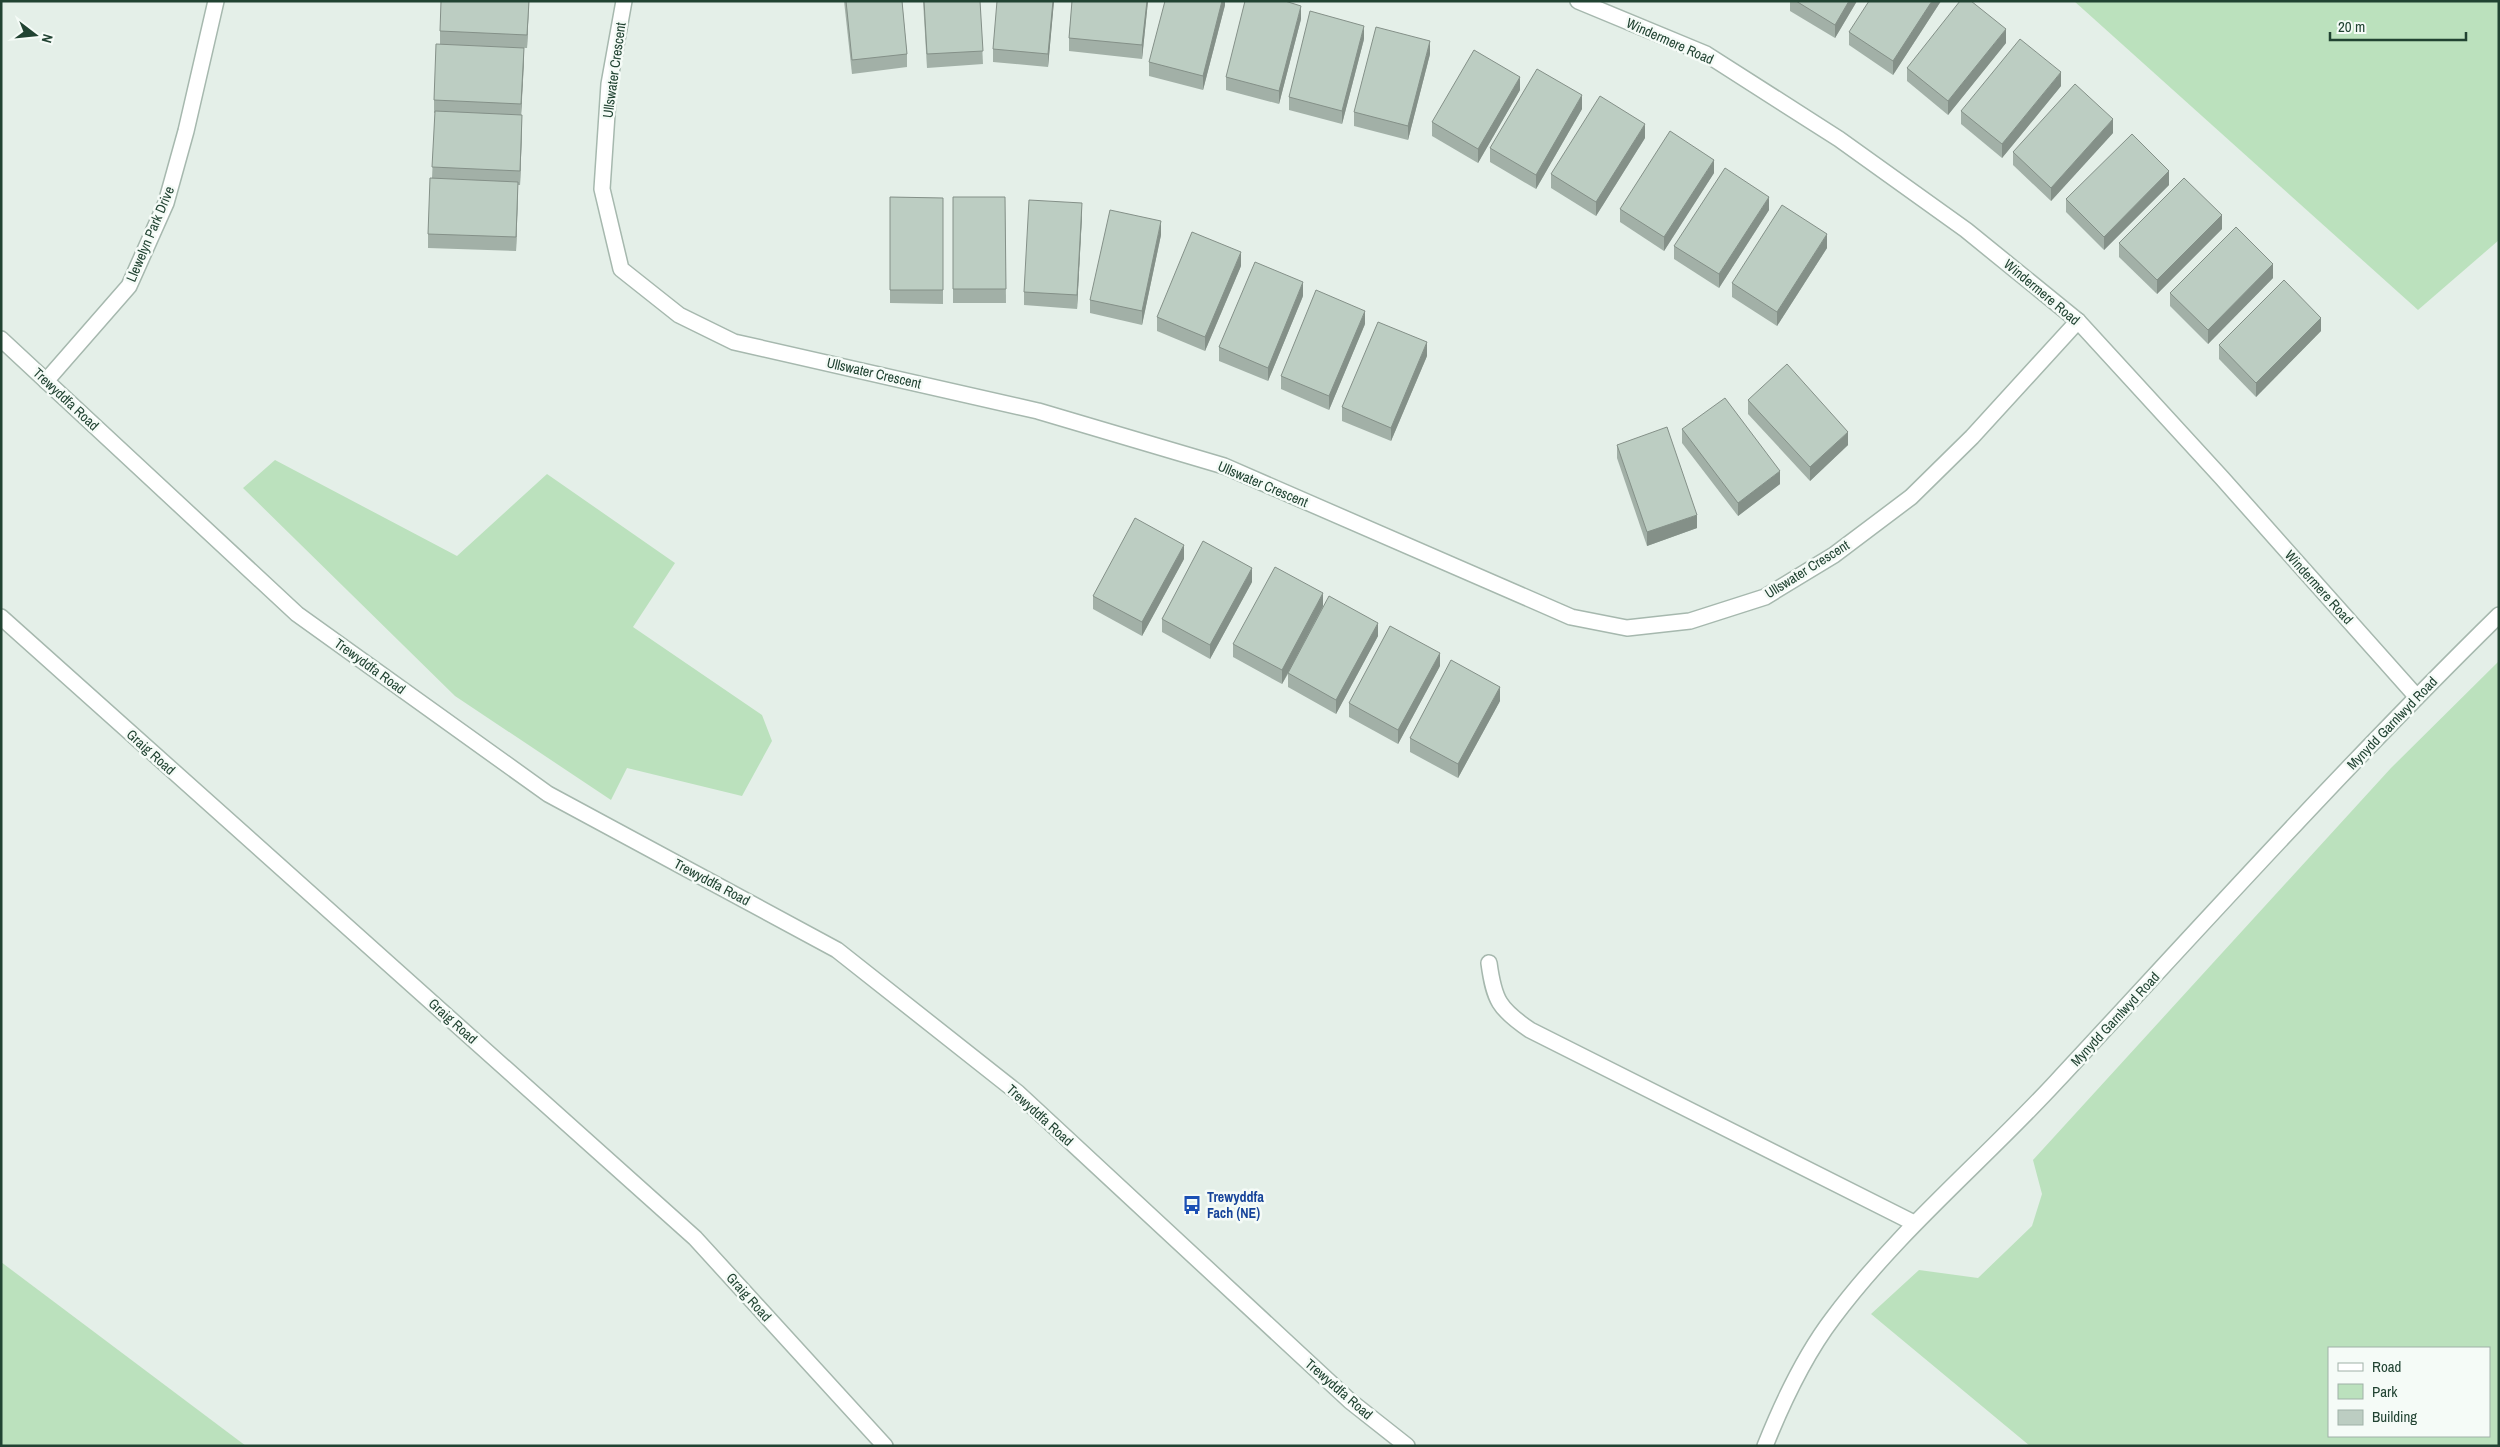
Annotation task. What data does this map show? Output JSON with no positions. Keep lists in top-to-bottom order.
{
  "streets": {
    "street": [
      "Windermere Road",
      "Ullswater Crescent",
      "Llewelyn Park Drive",
      "Trewyddfa Road",
      "Mynydd Garnlwyd Road",
      "Graig Road"
    ]
  },
  "crossings": [
    ["Windermere Road", "Ullswater Crescent"],
    ["Windermere Road", "Mynydd Garnlwyd Road"],
    ["Llewelyn Park Drive", "Trewyddfa Road"]
  ],
  "places": {
    "bus stop": ["Trewyddfa Fach (NE)"]
  },
  "legend": ["Road", "Park", "Building"],
  "scale_bar": "20 m",
  "north": "right"
}
